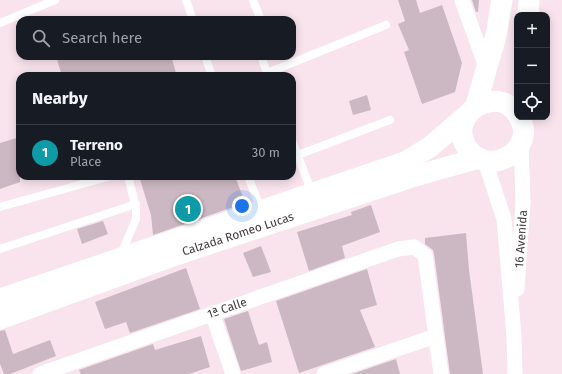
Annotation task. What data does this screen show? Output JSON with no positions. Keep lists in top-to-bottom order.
{
  "streets": {
    "street": ["Calzada Romeo Lucas", "16 Avenida", "1ª Calle"]
  },
  "crossings": [
    ["Calzada Romeo Lucas", "16 Avenida"]
  ],
  "page": {
    "map_buttons": ["+", "−"],
    "search": "Search here",
    "heading": "Nearby",
    "list": [
      {
        "mark": "1",
        "name": "Terreno",
        "note": "Place",
        "value": "30 m"
      }
    ],
    "pins": "1"
  }
}
